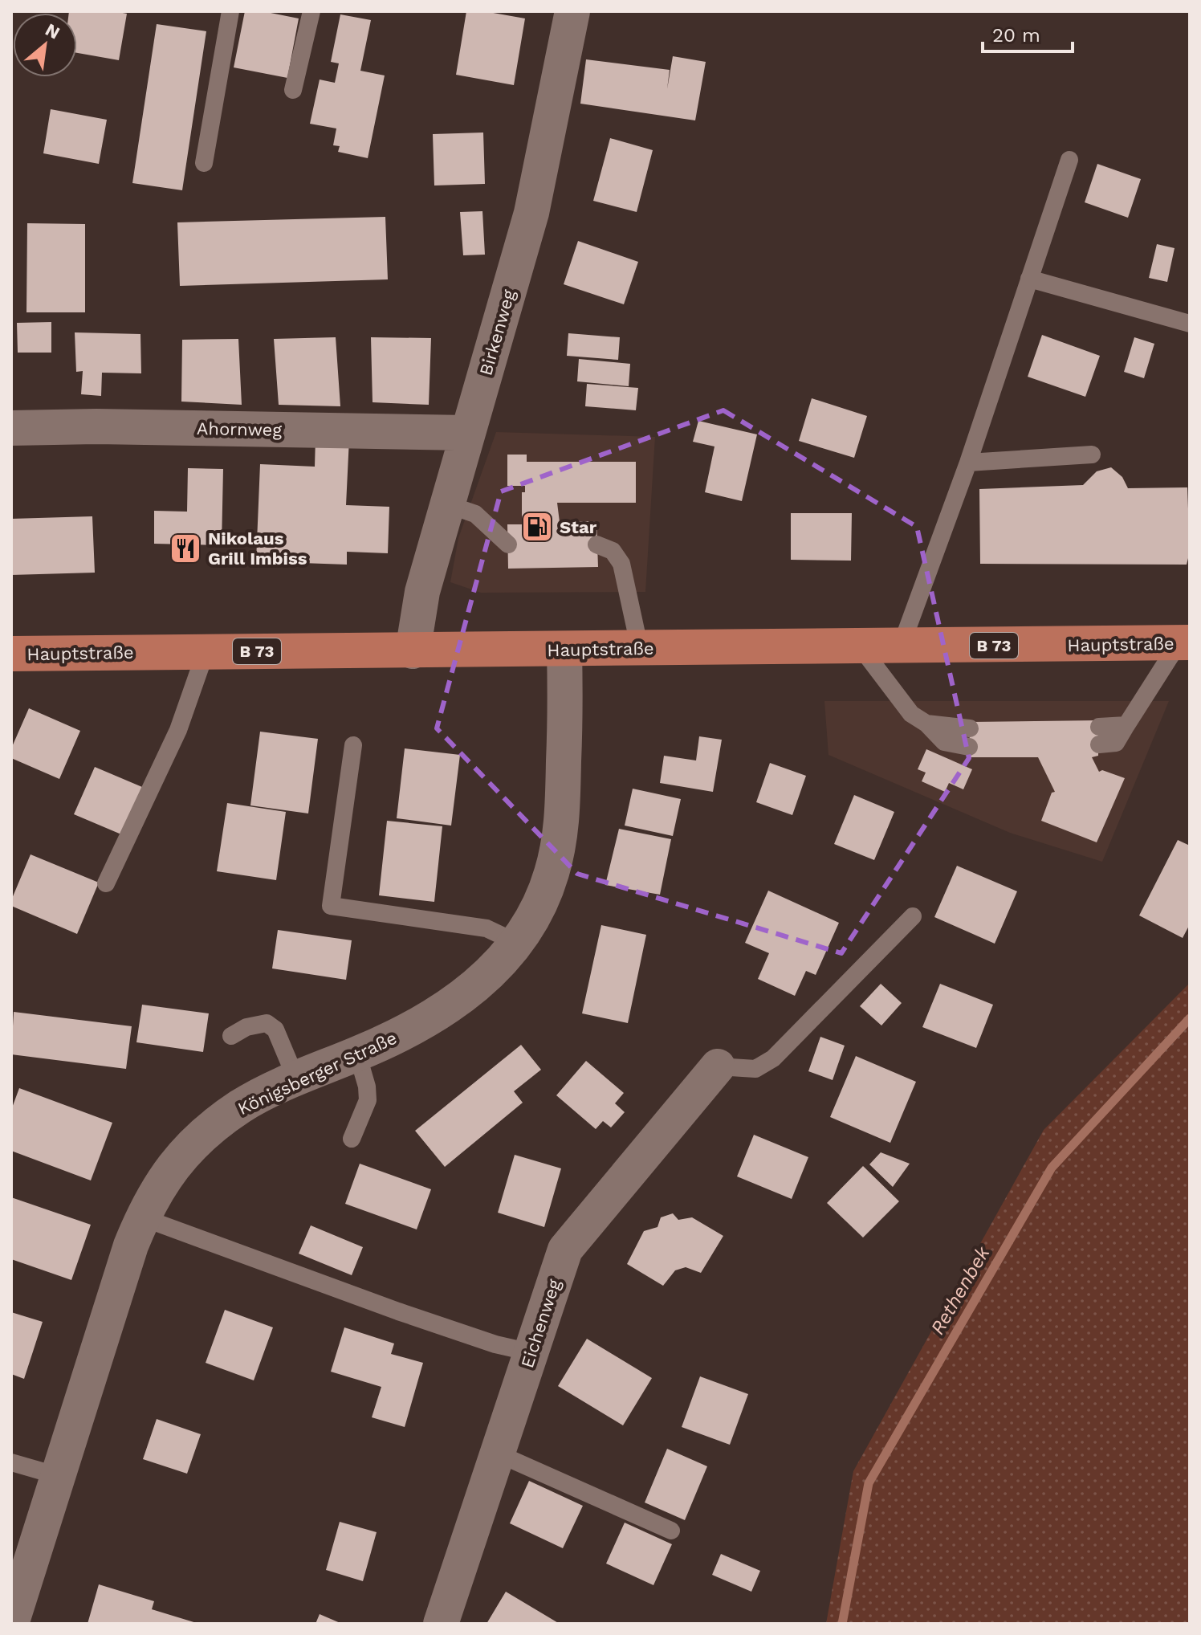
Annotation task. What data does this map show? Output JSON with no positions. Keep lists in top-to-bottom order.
{
  "streets": {
    "main road": ["Hauptstraße", "B 73"],
    "street": [
      "Birkenweg",
      "Ahornweg",
      "Königsberger Straße",
      "Eichenweg"
    ]
  },
  "crossings": [
    ["Birkenweg", "Ahornweg"],
    ["Birkenweg", "Hauptstraße"],
    ["Hauptstraße", "Königsberger Straße"]
  ],
  "water": ["Rethenbek"],
  "places": {
    "fuel station": ["Star"],
    "restaurant": ["Nikolaus Grill Imbiss"]
  },
  "scale_bar": "20 m",
  "north": "top right"
}
